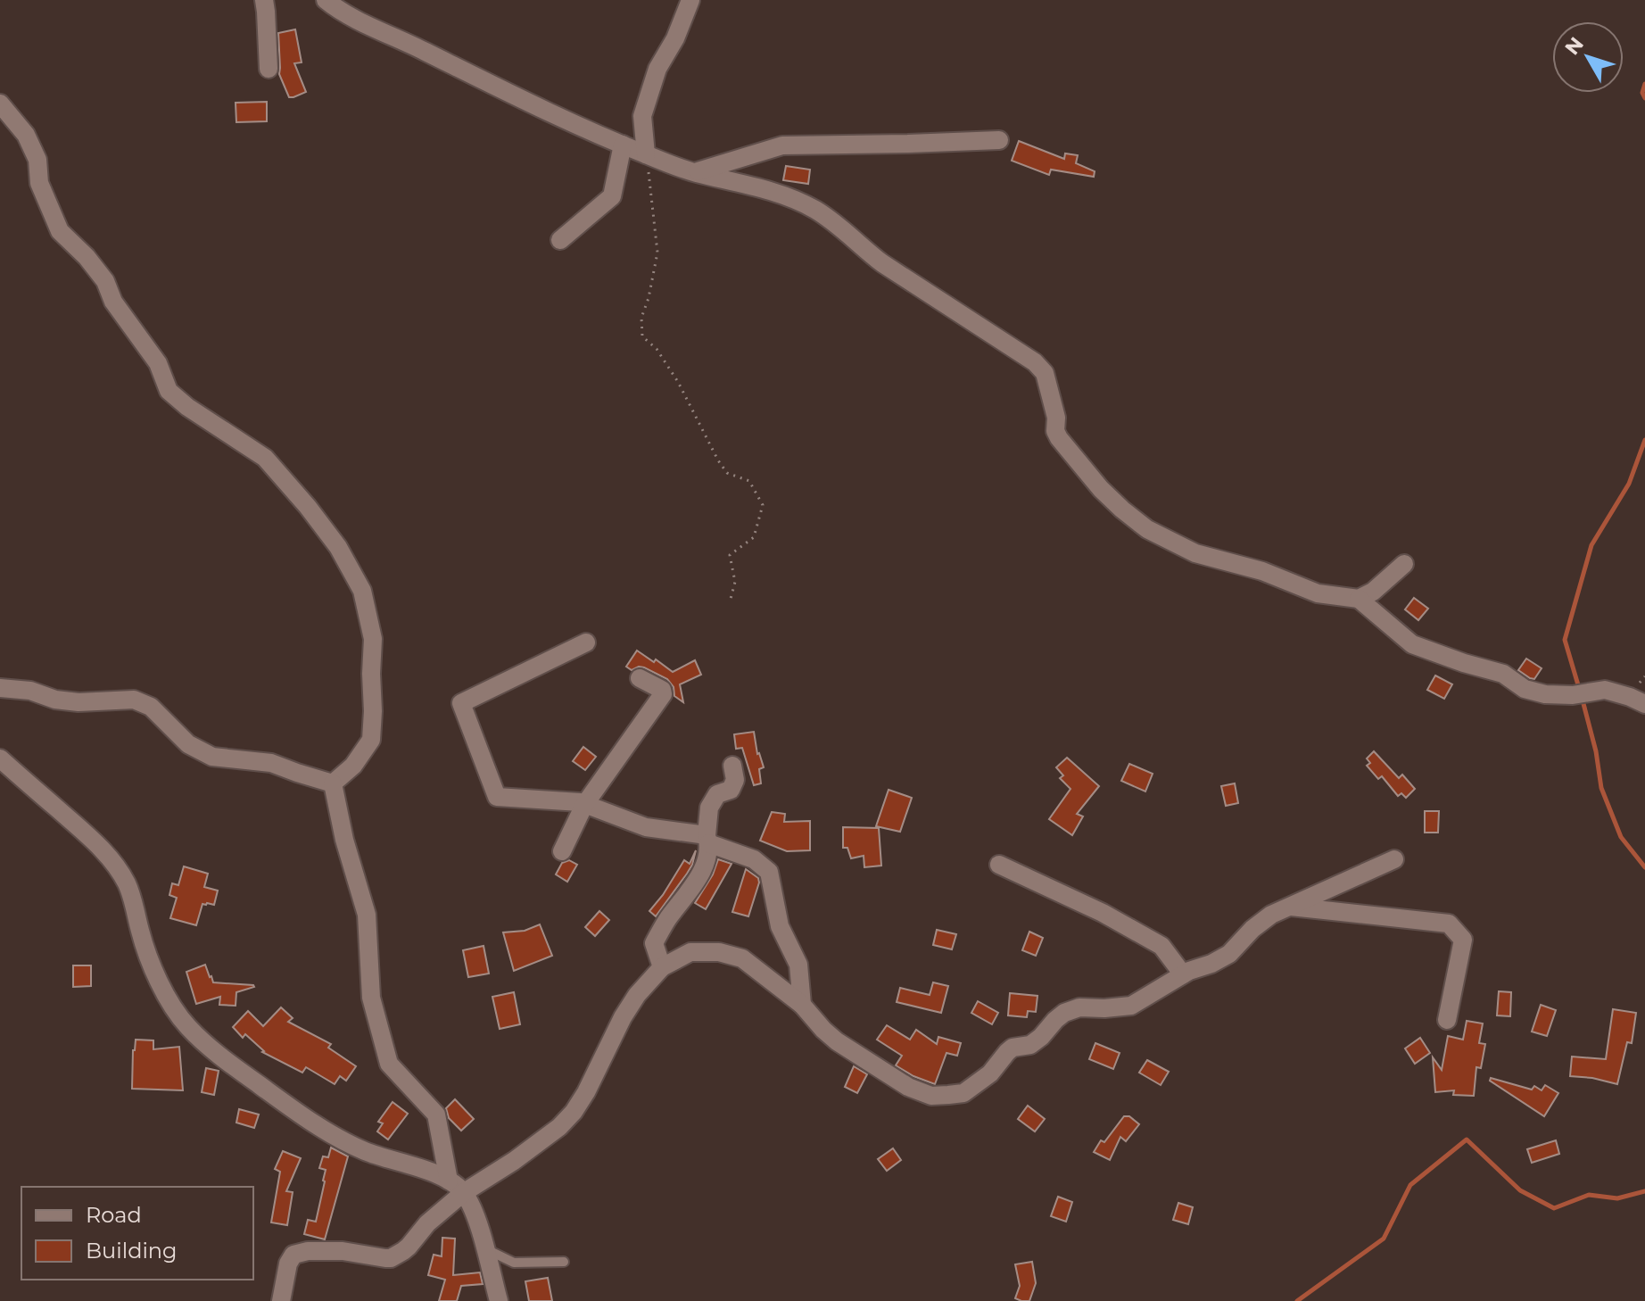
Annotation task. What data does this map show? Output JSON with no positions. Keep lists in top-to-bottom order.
{
  "legend": ["Road", "Building"],
  "north": "top left"
}
